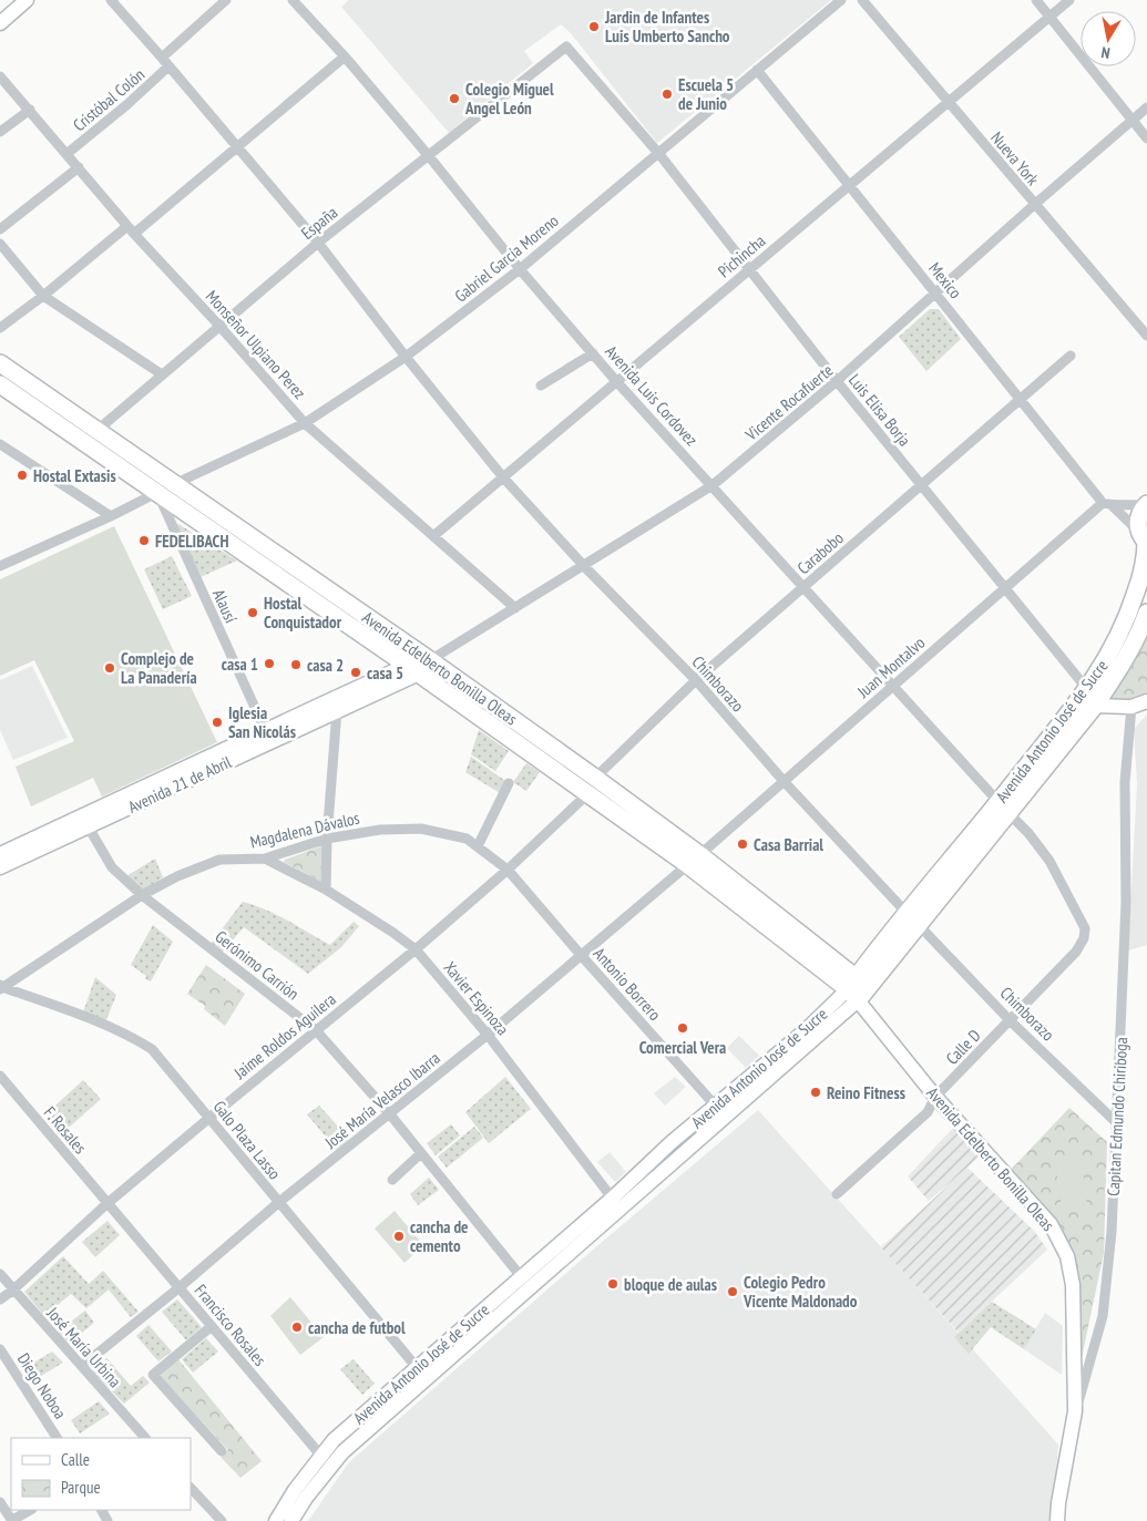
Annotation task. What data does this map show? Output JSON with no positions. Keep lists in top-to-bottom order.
{
  "streets": {
    "main road": [
      "Avenida Edelberto Bonilla Oleas",
      "Avenida Antonio José de Sucre",
      "Avenida 21 de Abril",
      "Capitan Edmundo Chiriboga"
    ],
    "street": [
      "Cristóbal Colón",
      "Nueva York",
      "España",
      "Pichincha",
      "Gabriel García Moreno",
      "Mexico",
      "Monseñor Ulpiano Perez",
      "Avenida Luis Cordovez",
      "Vicente Rocafuerte",
      "Luis Elisa Borja",
      "Carabobo",
      "Alausí",
      "Juan Montalvo",
      "Chimborazo",
      "Magdalena Dávalos",
      "Gerónimo Carrión",
      "Antonio Borrero",
      "Xavier Espinoza",
      "Jaime Roldos Aguilera",
      "Calle D",
      "José María Velasco Ibarra",
      "F. Rosales",
      "Galo Plaza Lasso",
      "Francisco Rosales",
      "José María Urbina",
      "Diego Noboa"
    ]
  },
  "crossings": [
    ["Cristóbal Colón", "Monseñor Ulpiano Perez"],
    ["Cristóbal Colón", "Chimborazo"],
    ["Nueva York", "Pichincha"],
    ["Nueva York", "Vicente Rocafuerte"],
    ["España", "Monseñor Ulpiano Perez"],
    ["España", "Avenida Luis Cordovez"],
    ["España", "Luis Elisa Borja"],
    ["España", "Avenida Edelberto Bonilla Oleas"],
    ["España", "Chimborazo"],
    ["Pichincha", "Mexico"],
    ["Pichincha", "Monseñor Ulpiano Perez"],
    ["Pichincha", "Avenida Luis Cordovez"],
    ["Pichincha", "Luis Elisa Borja"],
    ["Pichincha", "Chimborazo"],
    ["Gabriel García Moreno", "Mexico"],
    ["Gabriel García Moreno", "Monseñor Ulpiano Perez"],
    ["Gabriel García Moreno", "Avenida Luis Cordovez"],
    ["Gabriel García Moreno", "Luis Elisa Borja"],
    ["Gabriel García Moreno", "Alausí"],
    ["Gabriel García Moreno", "Avenida Edelberto Bonilla Oleas"],
    ["Gabriel García Moreno", "Chimborazo"],
    ["Mexico", "Vicente Rocafuerte"],
    ["Mexico", "Carabobo"],
    ["Mexico", "Juan Montalvo"],
    ["Mexico", "Avenida Antonio José de Sucre"],
    ["Monseñor Ulpiano Perez", "Vicente Rocafuerte"],
    ["Avenida Luis Cordovez", "Vicente Rocafuerte"],
    ["Avenida Luis Cordovez", "Carabobo"],
    ["Avenida Luis Cordovez", "Juan Montalvo"],
    ["Avenida Luis Cordovez", "Avenida Antonio José de Sucre"],
    ["Avenida Luis Cordovez", "Calle D"],
    ["Vicente Rocafuerte", "Luis Elisa Borja"],
    ["Vicente Rocafuerte", "Avenida Edelberto Bonilla Oleas"],
    ["Vicente Rocafuerte", "Chimborazo"],
    ["Luis Elisa Borja", "Carabobo"],
    ["Luis Elisa Borja", "Juan Montalvo"],
    ["Luis Elisa Borja", "Avenida Antonio José de Sucre"],
    ["Carabobo", "Avenida Edelberto Bonilla Oleas"],
    ["Carabobo", "Chimborazo"],
    ["Alausí", "Avenida Edelberto Bonilla Oleas"],
    ["Alausí", "Avenida 21 de Abril"],
    ["Juan Montalvo", "Avenida Edelberto Bonilla Oleas"],
    ["Juan Montalvo", "Chimborazo"],
    ["Juan Montalvo", "José María Velasco Ibarra"],
    ["Avenida Edelberto Bonilla Oleas", "Avenida Antonio José de Sucre"],
    ["Avenida Edelberto Bonilla Oleas", "Avenida 21 de Abril"],
    ["Avenida Edelberto Bonilla Oleas", "Jaime Roldos Aguilera"],
    ["Avenida Edelberto Bonilla Oleas", "Calle D"],
    ["Avenida Edelberto Bonilla Oleas", "José María Velasco Ibarra"],
    ["Avenida Edelberto Bonilla Oleas", "Capitan Edmundo Chiriboga"],
    ["Chimborazo", "Avenida Antonio José de Sucre"],
    ["Chimborazo", "Calle D"],
    ["Chimborazo", "Capitan Edmundo Chiriboga"],
    ["Avenida Antonio José de Sucre", "Gerónimo Carrión"],
    ["Avenida Antonio José de Sucre", "Antonio Borrero"],
    ["Avenida Antonio José de Sucre", "Xavier Espinoza"],
    ["Avenida Antonio José de Sucre", "Galo Plaza Lasso"],
    ["Avenida Antonio José de Sucre", "Francisco Rosales"],
    ["Avenida 21 de Abril", "Gerónimo Carrión"],
    ["Magdalena Dávalos", "Gerónimo Carrión"],
    ["Magdalena Dávalos", "Antonio Borrero"],
    ["Magdalena Dávalos", "Xavier Espinoza"],
    ["Magdalena Dávalos", "Jaime Roldos Aguilera"],
    ["Magdalena Dávalos", "Galo Plaza Lasso"],
    ["Gerónimo Carrión", "Jaime Roldos Aguilera"],
    ["Gerónimo Carrión", "José María Velasco Ibarra"],
    ["Antonio Borrero", "Jaime Roldos Aguilera"],
    ["Antonio Borrero", "José María Velasco Ibarra"],
    ["Xavier Espinoza", "Jaime Roldos Aguilera"],
    ["Xavier Espinoza", "José María Velasco Ibarra"],
    ["Jaime Roldos Aguilera", "F. Rosales"],
    ["Jaime Roldos Aguilera", "Galo Plaza Lasso"],
    ["Jaime Roldos Aguilera", "Francisco Rosales"],
    ["Jaime Roldos Aguilera", "José María Urbina"],
    ["José María Velasco Ibarra", "Galo Plaza Lasso"],
    ["José María Velasco Ibarra", "Francisco Rosales"],
    ["José María Velasco Ibarra", "José María Urbina"],
    ["F. Rosales", "Francisco Rosales"]
  ],
  "places": [
    "Jardin de Infantes Luis Umberto Sancho",
    "Escuela 5 de Junio",
    "Colegio Miguel Angel León",
    "Hostal Extasis",
    "FEDELIBACH",
    "Hostal Conquistador",
    "casa 1",
    "casa 2",
    "Complejo de La Panadería",
    "casa 5",
    "Iglesia San Nicolás",
    "Casa Barrial",
    "Comercial Vera",
    "Reino Fitness",
    "cancha de cemento",
    "bloque de aulas",
    "Colegio Pedro Vicente Maldonado",
    "cancha de futbol"
  ],
  "legend": ["Calle", "Parque"],
  "north": "bottom"
}
